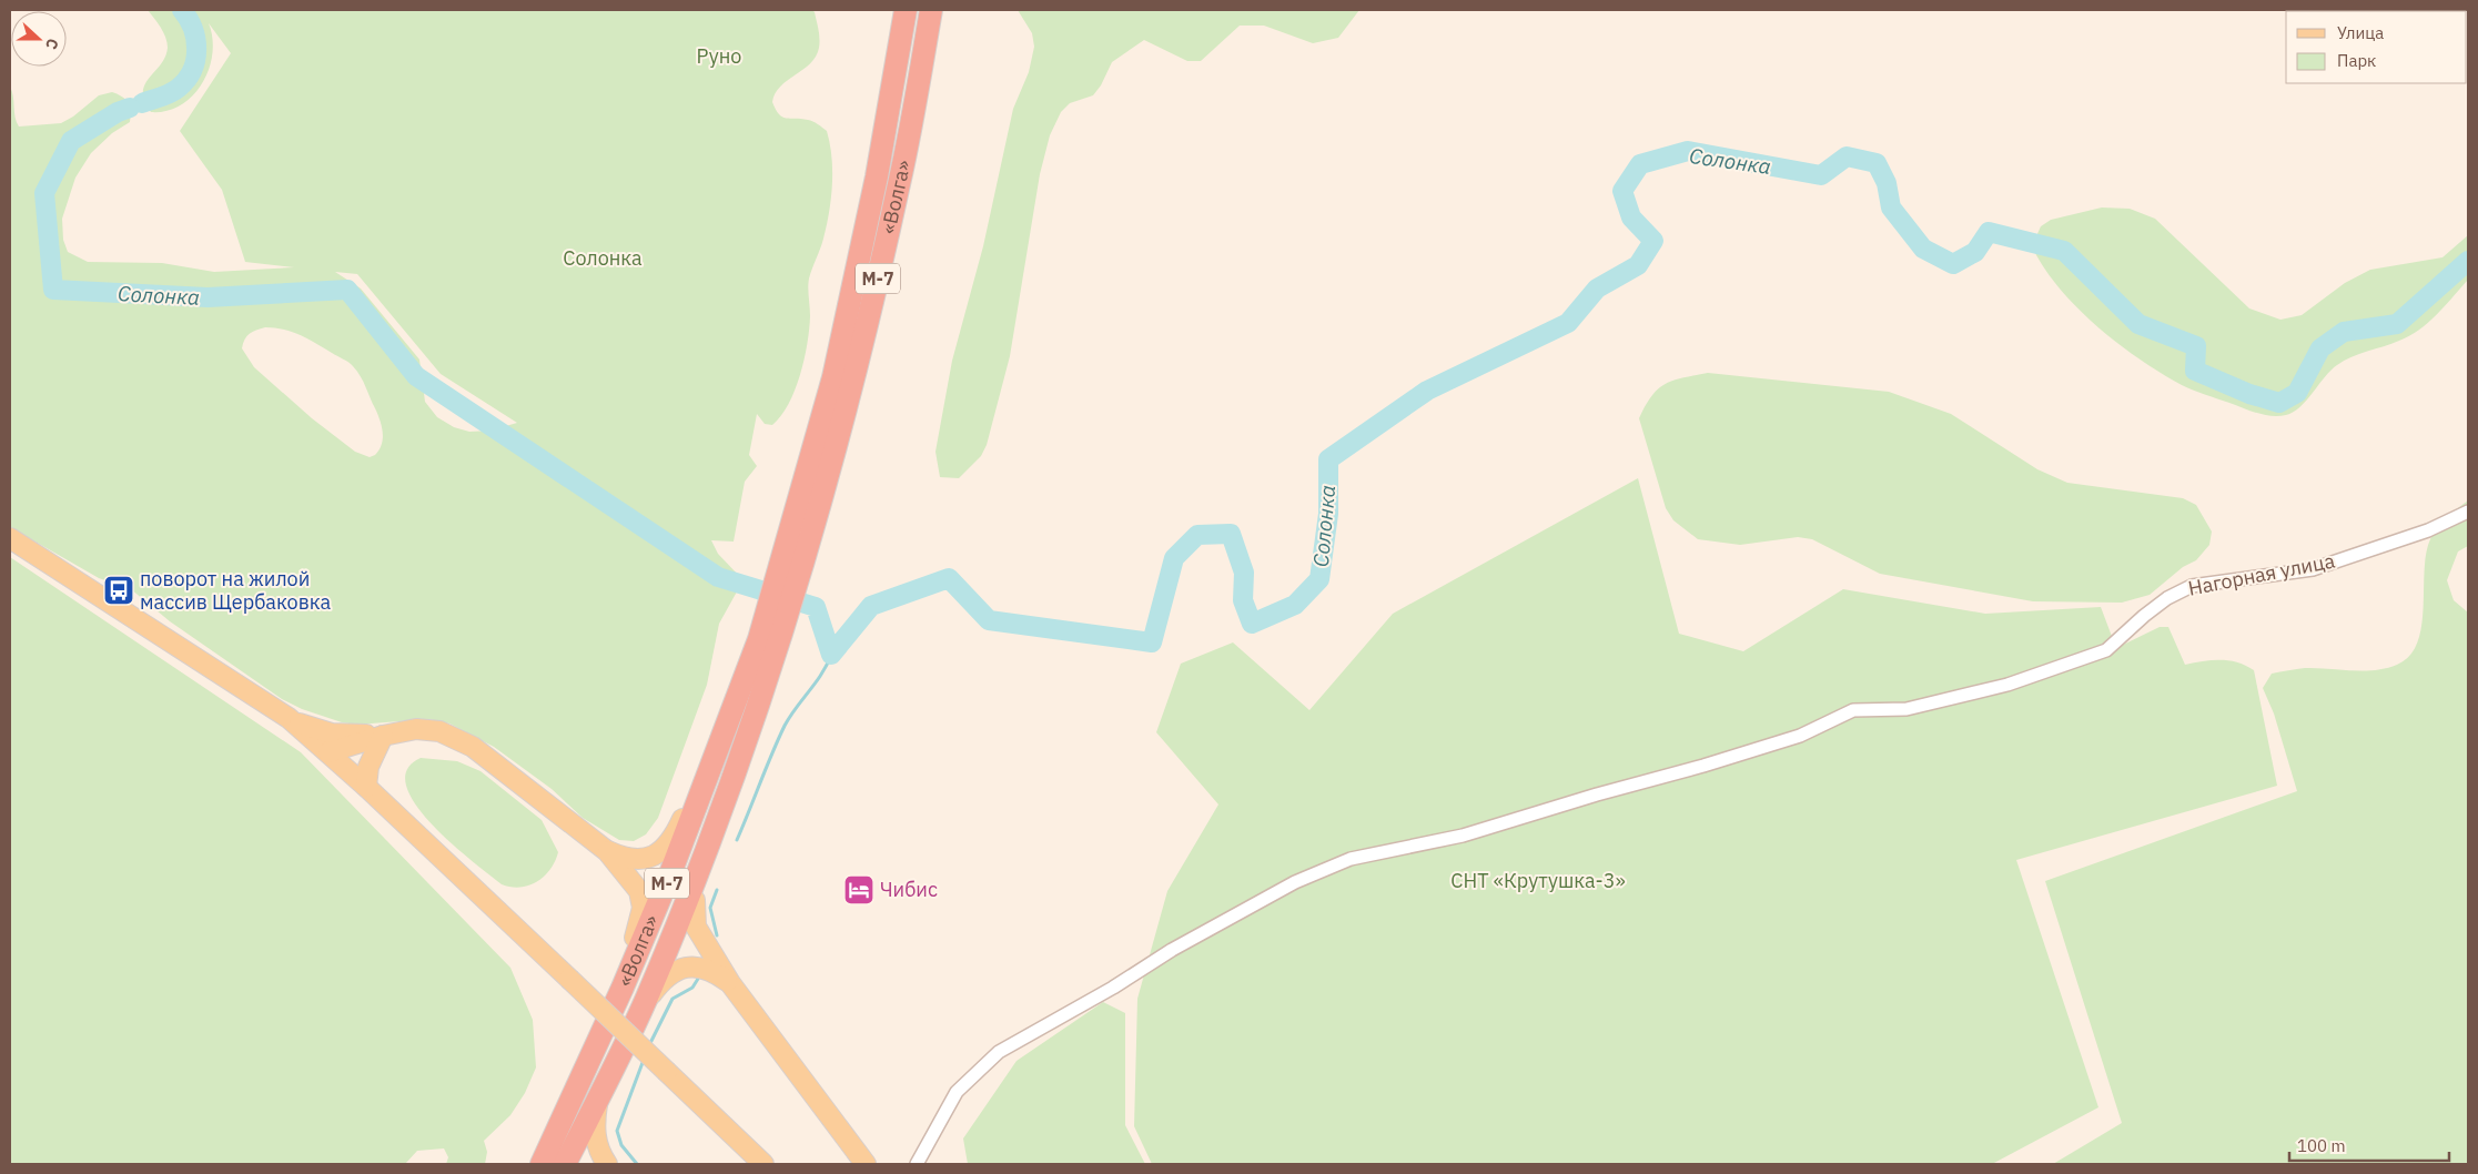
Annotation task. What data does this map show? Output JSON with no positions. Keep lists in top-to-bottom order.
{
  "streets": {
    "highway": ["«Волга»", "М-7"],
    "street": ["Нагорная улица"]
  },
  "crossings": [
    ["«Волга»", "М-7"]
  ],
  "water": ["Солонка"],
  "parks": ["Руно", "Солонка", "СНТ «Крутушка-3»"],
  "places": {
    "bus stop": ["поворот на жилой массив Щербаковка"],
    "hotel": ["Чибис"]
  },
  "legend": ["Улица", "Парк"],
  "scale_bar": "100 m",
  "north": "right"
}
